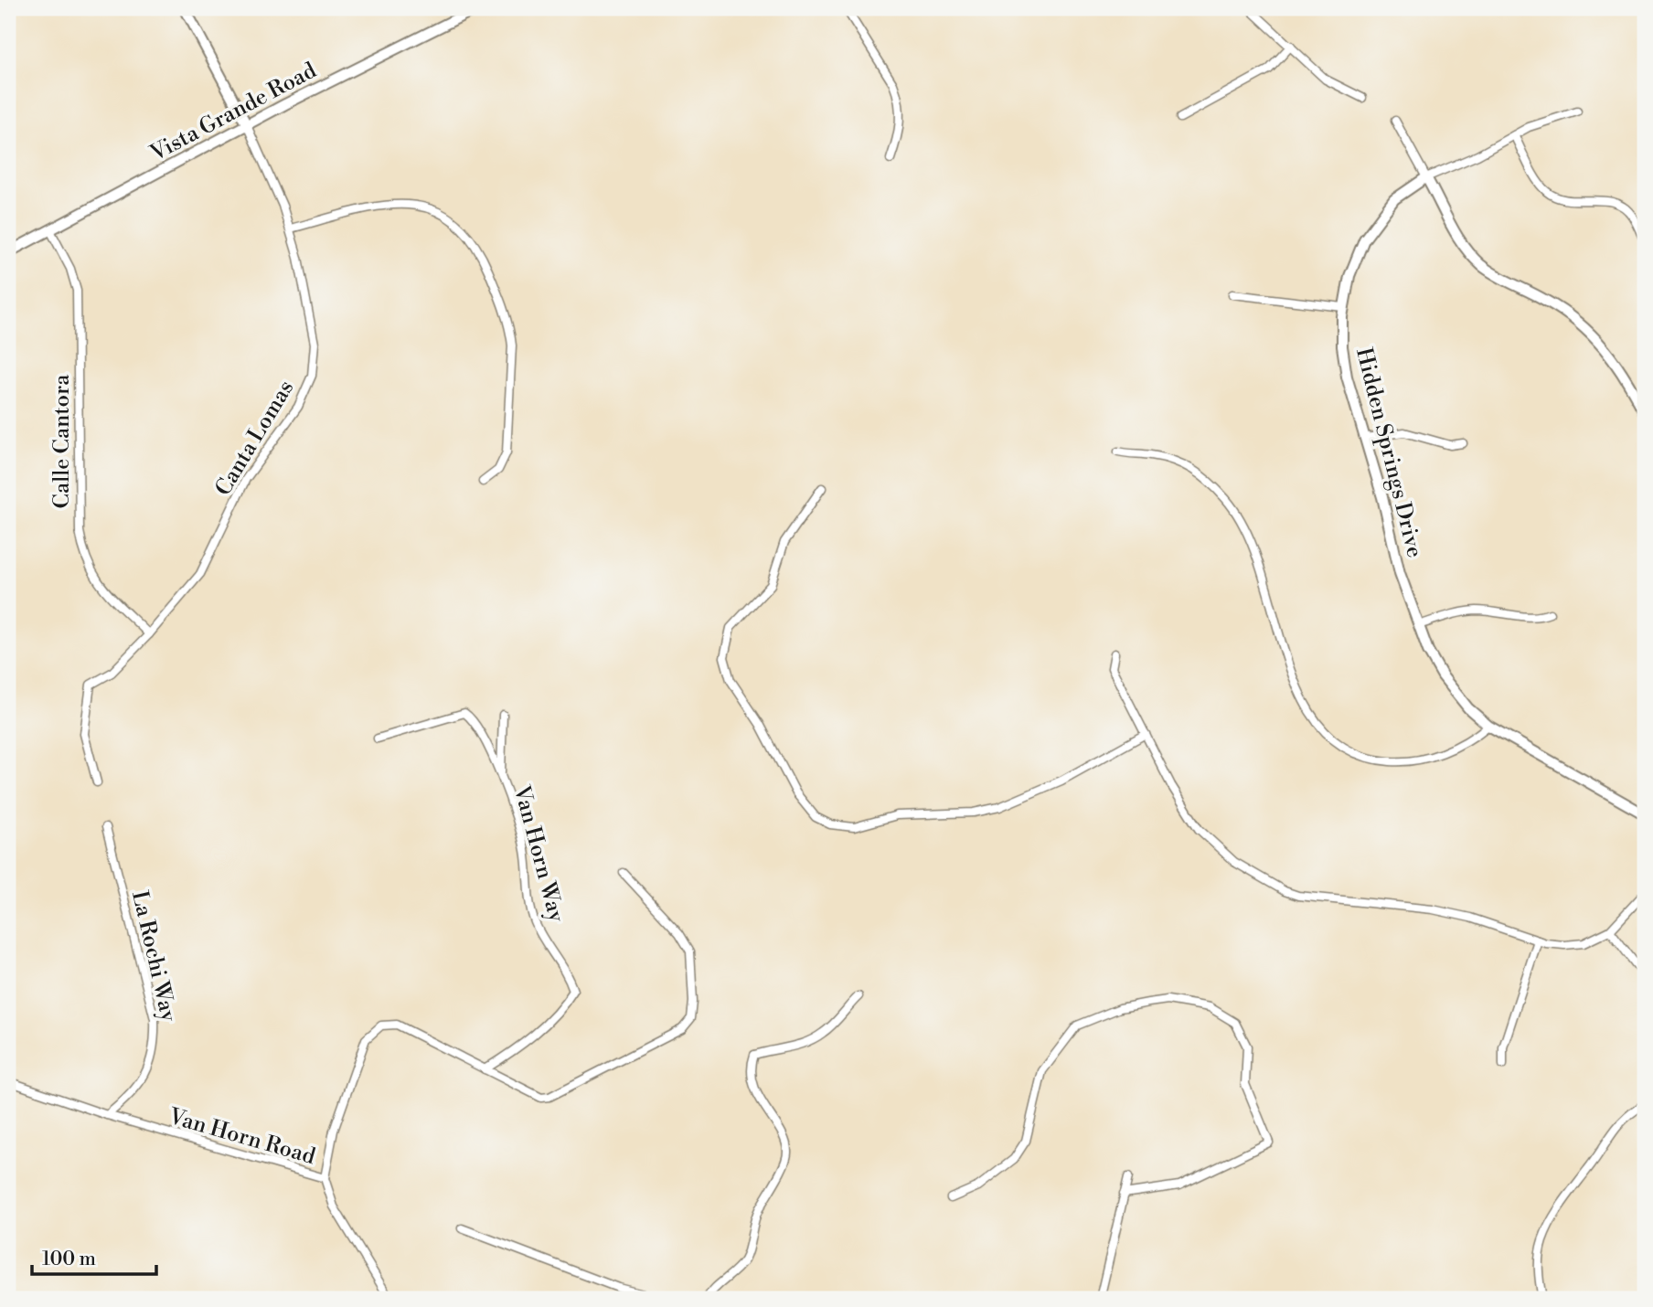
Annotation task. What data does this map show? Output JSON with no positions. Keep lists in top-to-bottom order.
{
  "streets": {
    "street": [
      "Vista Grande Road",
      "Canta Lomas",
      "Calle Cantora",
      "Hidden Springs Drive",
      "Van Horn Way",
      "La Rochi Way",
      "Van Horn Road"
    ]
  },
  "crossings": [
    ["Vista Grande Road", "Canta Lomas"],
    ["Vista Grande Road", "Calle Cantora"],
    ["Canta Lomas", "Calle Cantora"],
    ["Van Horn Way", "Van Horn Road"],
    ["La Rochi Way", "Van Horn Road"]
  ],
  "scale_bar": "100 m"
}
